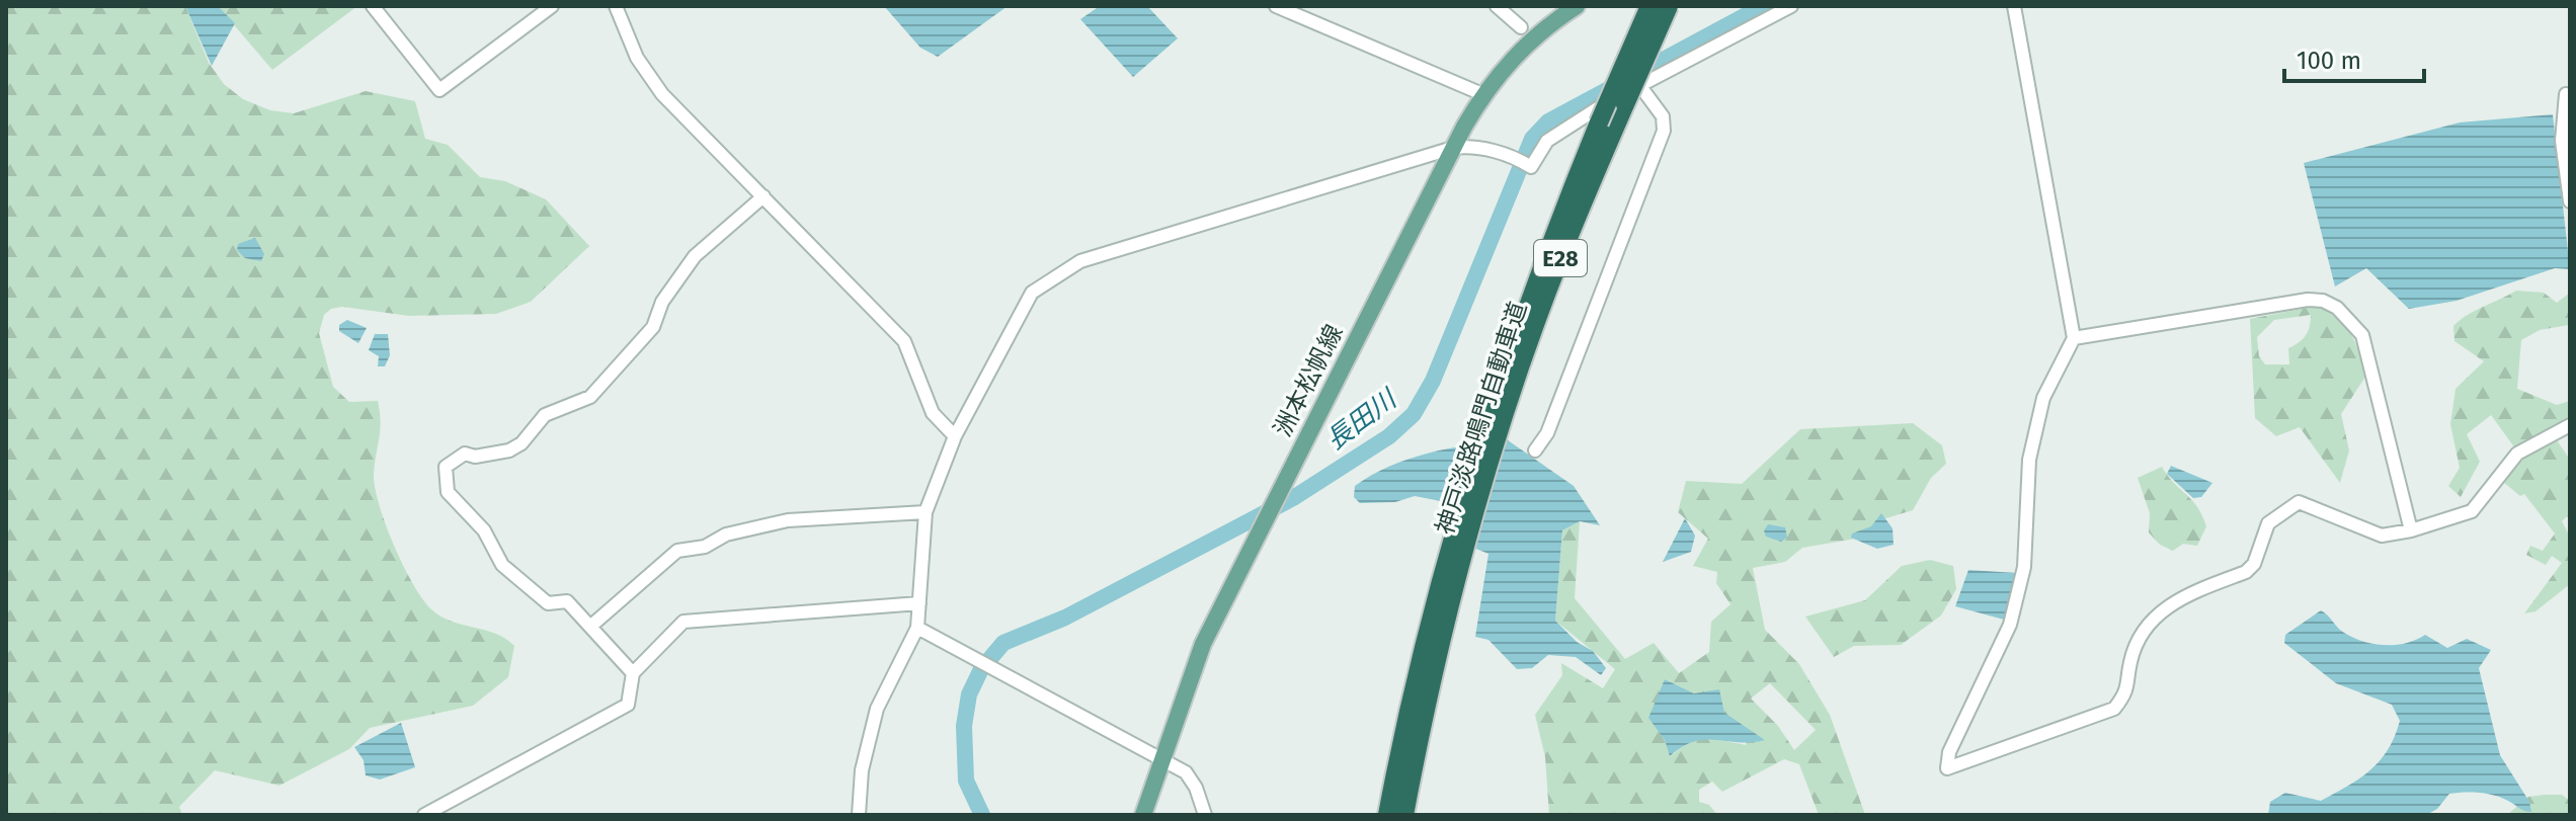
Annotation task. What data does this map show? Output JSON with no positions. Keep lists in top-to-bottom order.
{
  "streets": {
    "highway": ["E28", "神戸淡路鳴門自動車道"],
    "main road": ["洲本松帆線"]
  },
  "water": ["長田川"],
  "scale_bar": "100 m"
}
